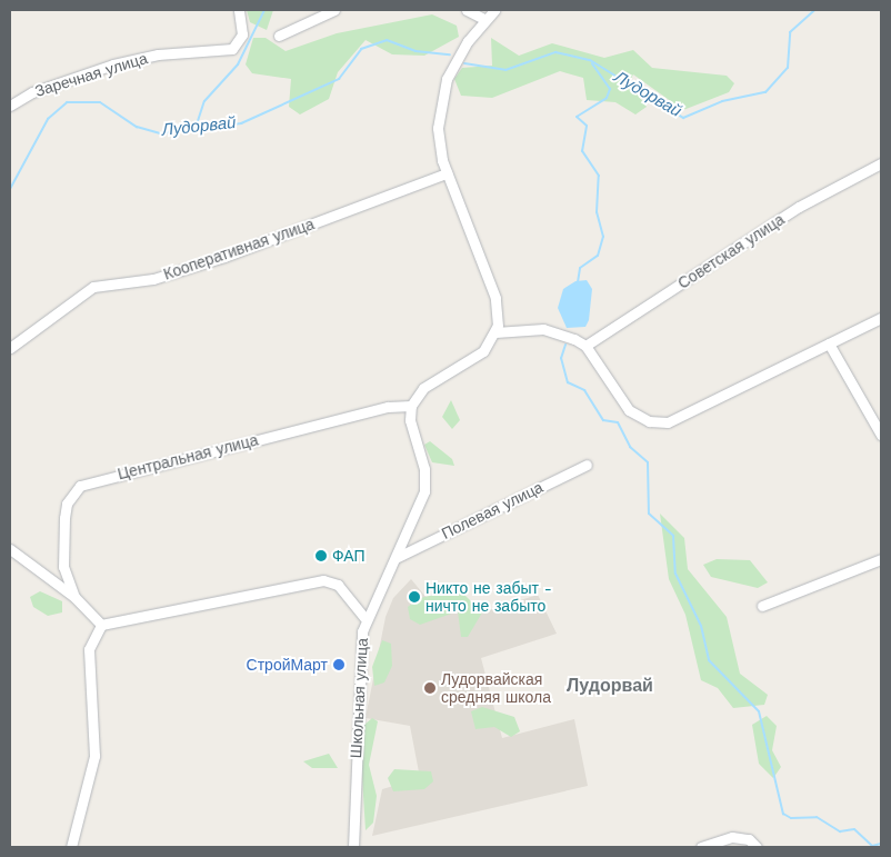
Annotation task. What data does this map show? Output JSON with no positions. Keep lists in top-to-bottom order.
{
  "streets": {
    "street": [
      "Заречная улица",
      "Кооперативная улица",
      "Советская улица",
      "Центральная улица",
      "Полевая улица",
      "Школьная улица"
    ]
  },
  "crossings": [
    ["Полевая улица", "Школьная улица"]
  ],
  "districts": ["Лудорвай"],
  "water": ["Лудорвай"],
  "places": [
    "ФАП",
    "Никто не забыт - ничто не забыто",
    "СтройМарт",
    "Лудорвайская средняя школа"
  ]
}
